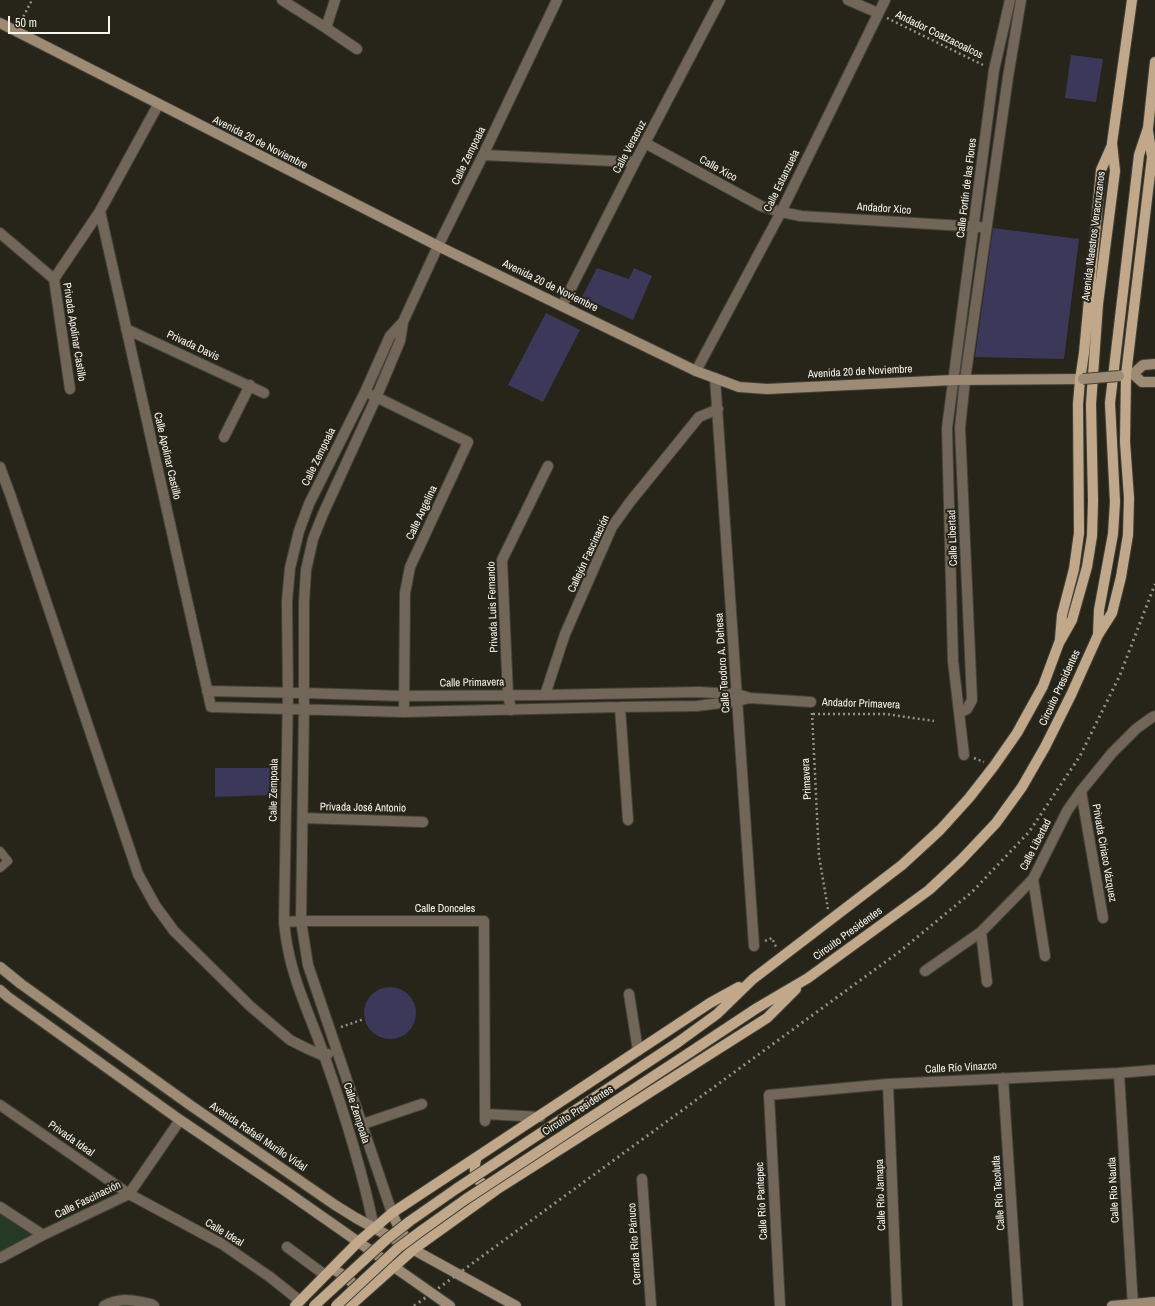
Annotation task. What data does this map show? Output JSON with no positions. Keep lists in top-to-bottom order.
{
  "streets": {
    "main road": [
      "Avenida 20 de Noviembre",
      "Calle Zempoala",
      "Avenida Maestros Veracruzanos",
      "Circuito Presidentes",
      "Avenida Rafaél Murillo Vidal"
    ],
    "street": [
      "Calle Veracruz",
      "Calle Xico",
      "Calle Estanzuela",
      "Calle Fortín de las Flores",
      "Andador Xico",
      "Privada Apolinar Castillo",
      "Privada Davis",
      "Calle Apolinar Castillo",
      "Calle Angelina",
      "Calle Libertad",
      "Callejón Fascinación",
      "Privada Luis Fernando",
      "Calle Teodoro A. Dehesa",
      "Calle Primavera",
      "Andador Primavera",
      "Privada José Antonio",
      "Privada Ciriaco Vázquez",
      "Calle Donceles",
      "Calle Río Vinazco",
      "Privada Ideal",
      "Calle Río Nautla",
      "Calle Río Tecolutla",
      "Calle Río Jamapa",
      "Calle Fascinación",
      "Calle Río Pantepec",
      "Calle Ideal",
      "Cerrada Río Pánuco"
    ],
    "path": ["Andador Coatzacoalcos", "Primavera"]
  },
  "crossings": [
    ["Andador Coatzacoalcos", "Calle Estanzuela"],
    ["Andador Coatzacoalcos", "Calle Fortín de las Flores"],
    ["Avenida 20 de Noviembre", "Calle Veracruz"],
    ["Avenida 20 de Noviembre", "Calle Zempoala"],
    ["Avenida 20 de Noviembre", "Calle Estanzuela"],
    ["Avenida 20 de Noviembre", "Calle Fortín de las Flores"],
    ["Avenida 20 de Noviembre", "Calle Libertad"],
    ["Avenida 20 de Noviembre", "Calle Teodoro A. Dehesa"],
    ["Calle Veracruz", "Calle Xico"],
    ["Calle Zempoala", "Calle Apolinar Castillo"],
    ["Calle Zempoala", "Calle Angelina"],
    ["Calle Zempoala", "Calle Primavera"],
    ["Calle Zempoala", "Privada José Antonio"],
    ["Calle Zempoala", "Calle Donceles"],
    ["Calle Zempoala", "Avenida Rafaél Murillo Vidal"],
    ["Calle Xico", "Calle Estanzuela"],
    ["Calle Xico", "Andador Xico"],
    ["Calle Estanzuela", "Andador Xico"],
    ["Calle Fortín de las Flores", "Andador Xico"],
    ["Calle Fortín de las Flores", "Calle Libertad"],
    ["Avenida Maestros Veracruzanos", "Circuito Presidentes"],
    ["Privada Davis", "Calle Apolinar Castillo"],
    ["Calle Apolinar Castillo", "Calle Primavera"],
    ["Calle Angelina", "Calle Primavera"],
    ["Calle Libertad", "Privada Ciriaco Vázquez"],
    ["Callejón Fascinación", "Calle Teodoro A. Dehesa"],
    ["Callejón Fascinación", "Calle Primavera"],
    ["Privada Luis Fernando", "Calle Primavera"],
    ["Calle Teodoro A. Dehesa", "Calle Primavera"],
    ["Calle Teodoro A. Dehesa", "Andador Primavera"],
    ["Calle Primavera", "Andador Primavera"],
    ["Circuito Presidentes", "Primavera"],
    ["Andador Primavera", "Primavera"],
    ["Calle Río Vinazco", "Calle Río Nautla"],
    ["Calle Río Vinazco", "Calle Río Tecolutla"],
    ["Calle Río Vinazco", "Calle Río Jamapa"],
    ["Calle Río Vinazco", "Calle Río Pantepec"],
    ["Privada Ideal", "Calle Fascinación"],
    ["Privada Ideal", "Calle Ideal"],
    ["Calle Fascinación", "Calle Ideal"]
  ],
  "scale_bar": "50 m"
}
